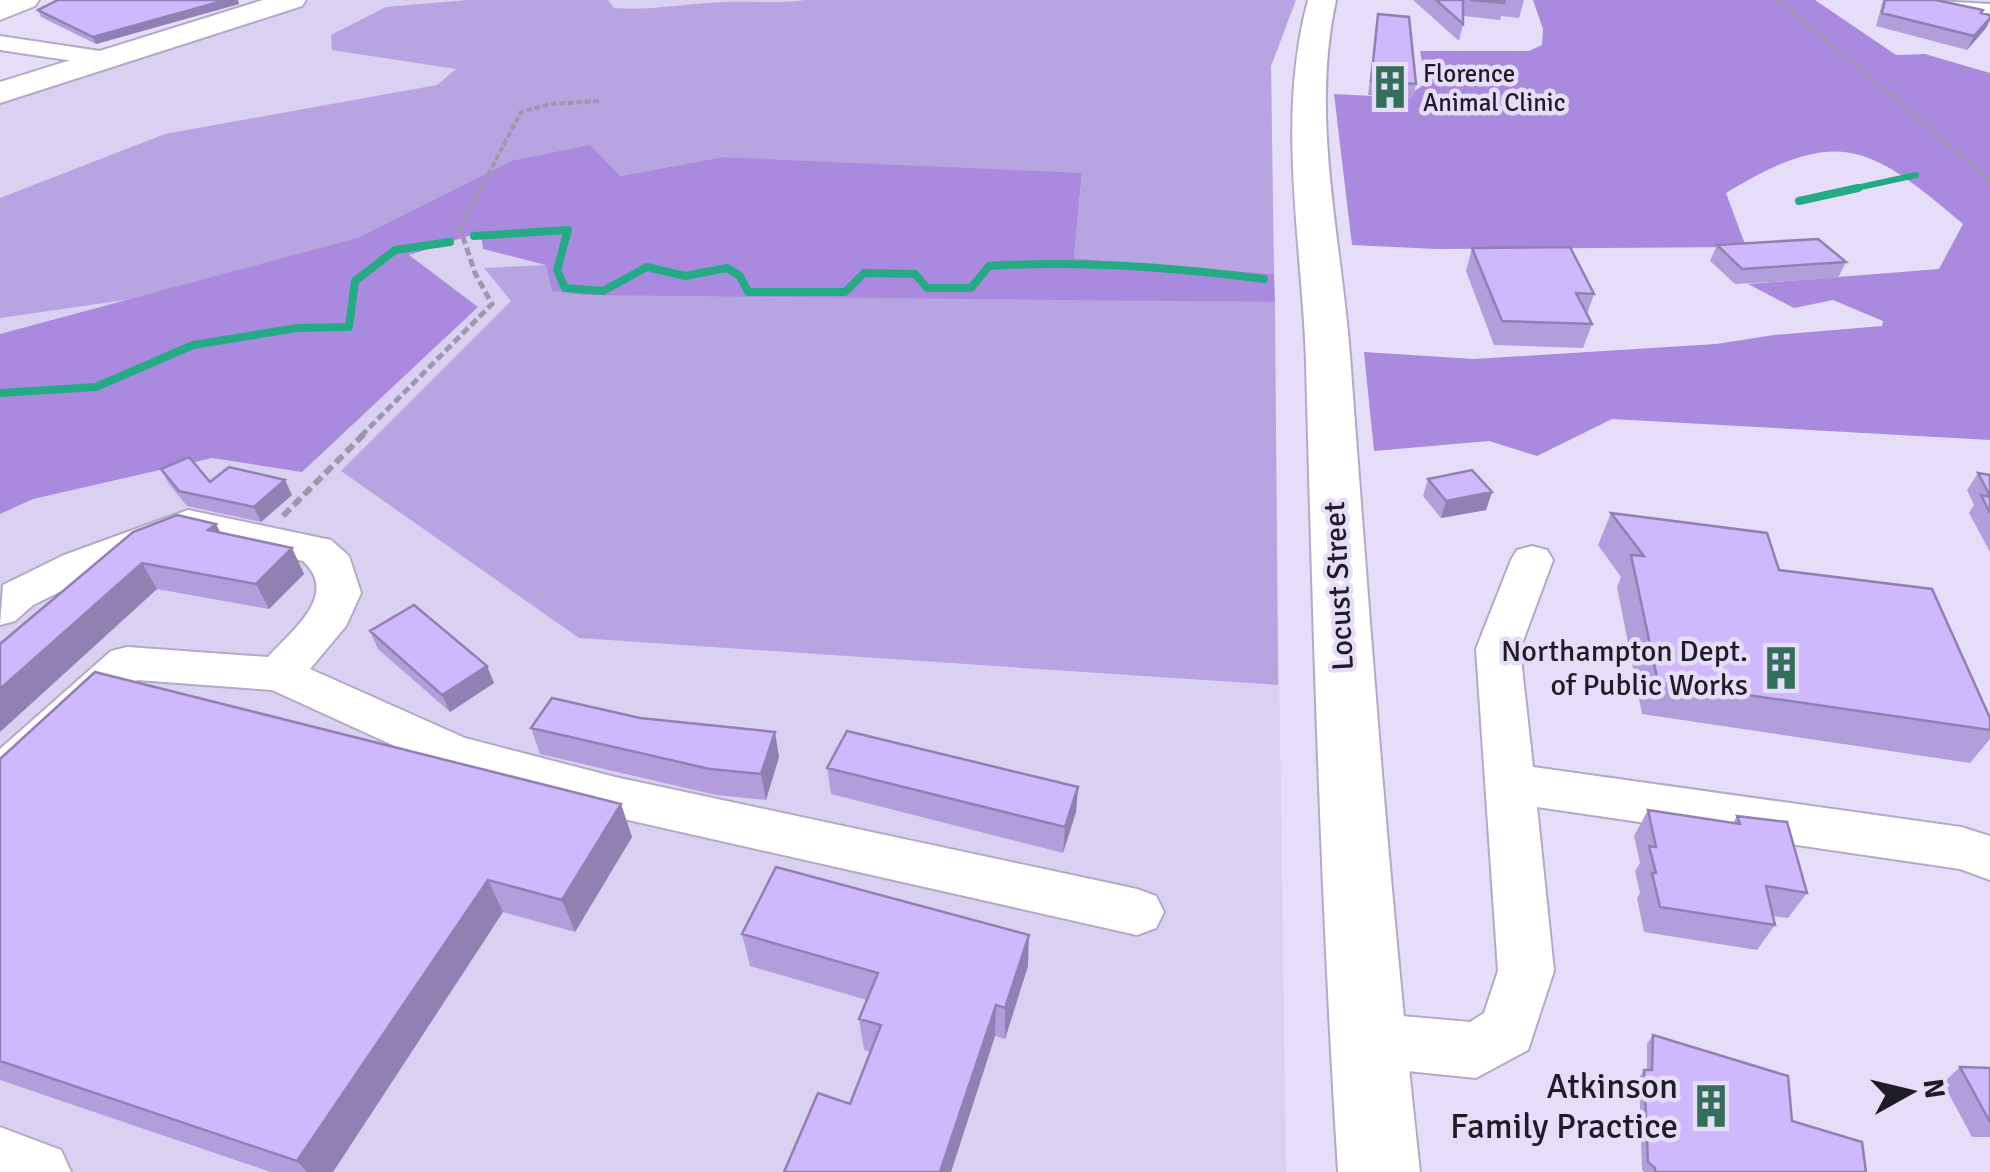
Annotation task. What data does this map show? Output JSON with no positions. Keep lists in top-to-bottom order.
{
  "streets": {
    "main road": ["Locust Street"]
  },
  "places": {
    "building": ["Florence Animal Clinic", "Northampton Dept. of Public Works", "Atkinson Family Practice"]
  },
  "north": "right"
}
